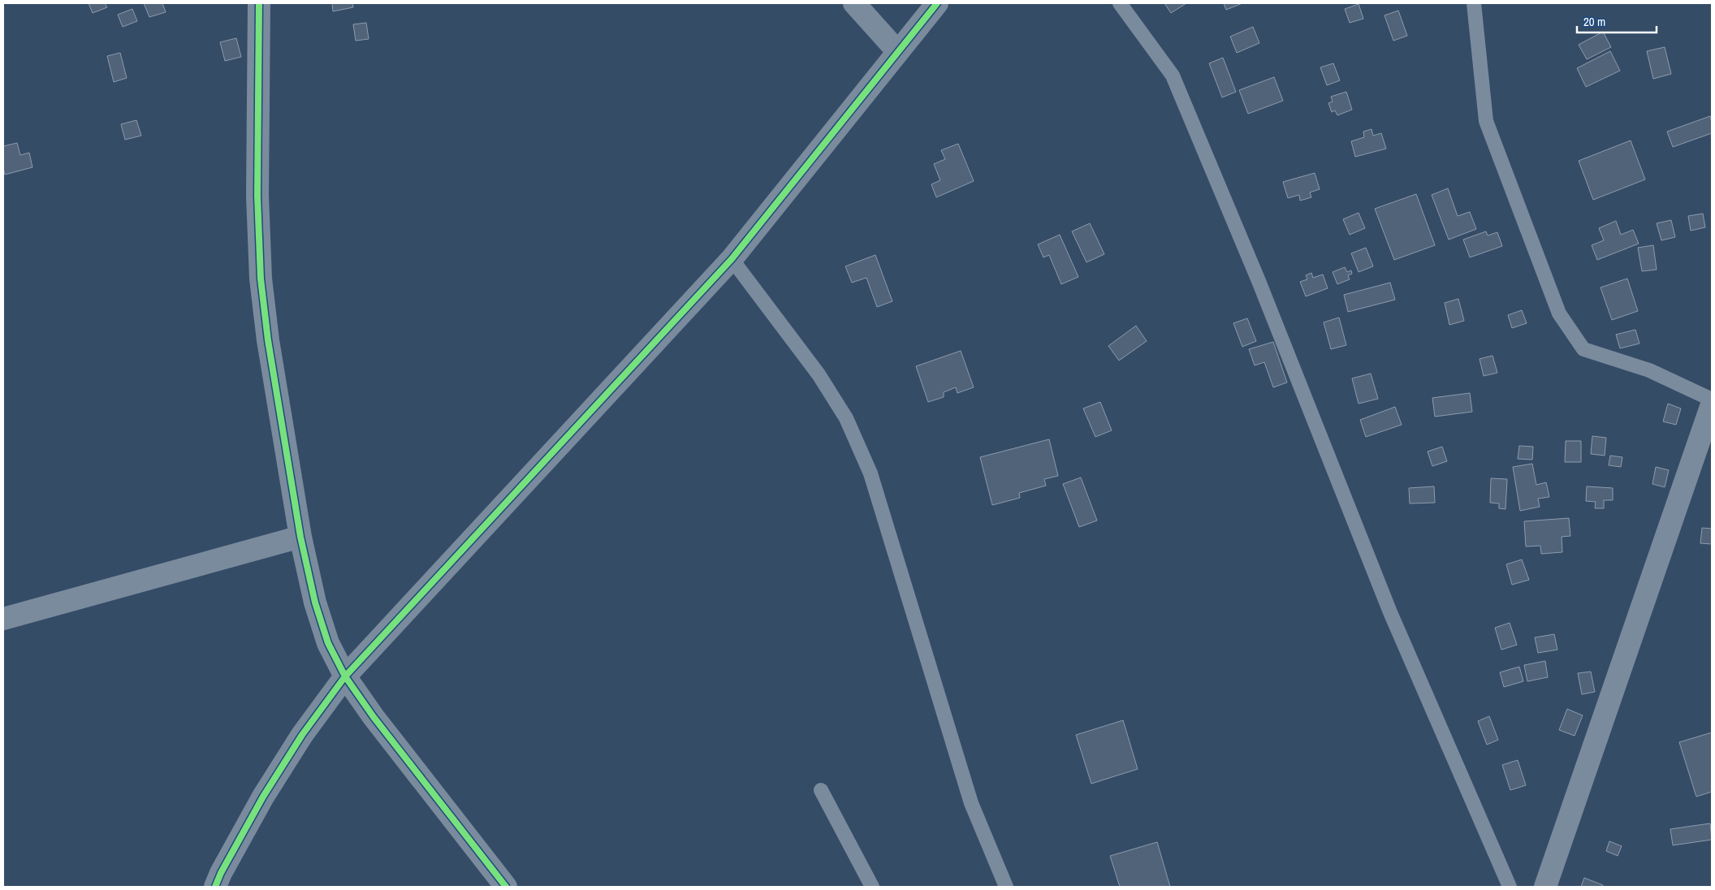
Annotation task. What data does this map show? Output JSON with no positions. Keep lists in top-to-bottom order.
{
  "scale_bar": "20 m"
}
